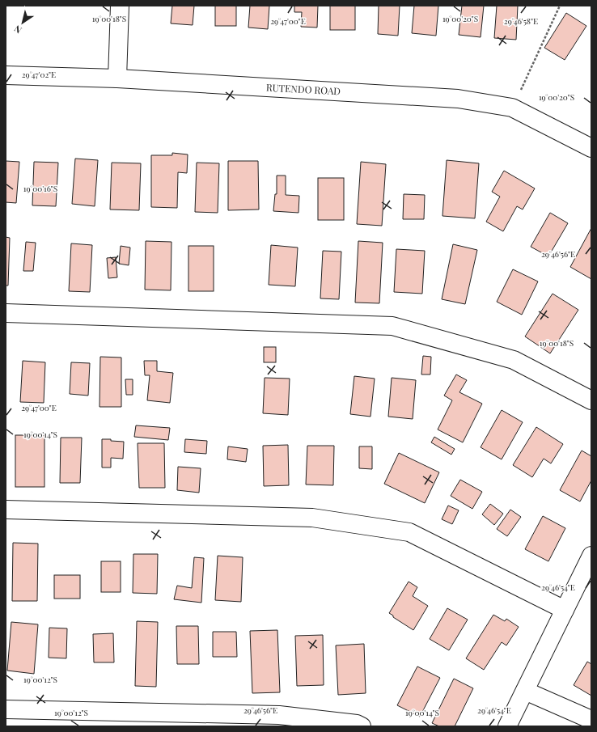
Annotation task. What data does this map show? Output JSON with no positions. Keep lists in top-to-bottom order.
{
  "streets": {
    "street": ["RUTENDO ROAD"]
  },
  "north": "bottom left",
  "coordinates": [
    "19°00'18\"S",
    "19°00'20\"S",
    "29°47'00\"E",
    "29°46'58\"E",
    "29°47'02\"E",
    "19°00'16\"S",
    "29°46'56\"E",
    "19°00'14\"S",
    "29°46'54\"E",
    "19°00'12\"S"
  ]
}
